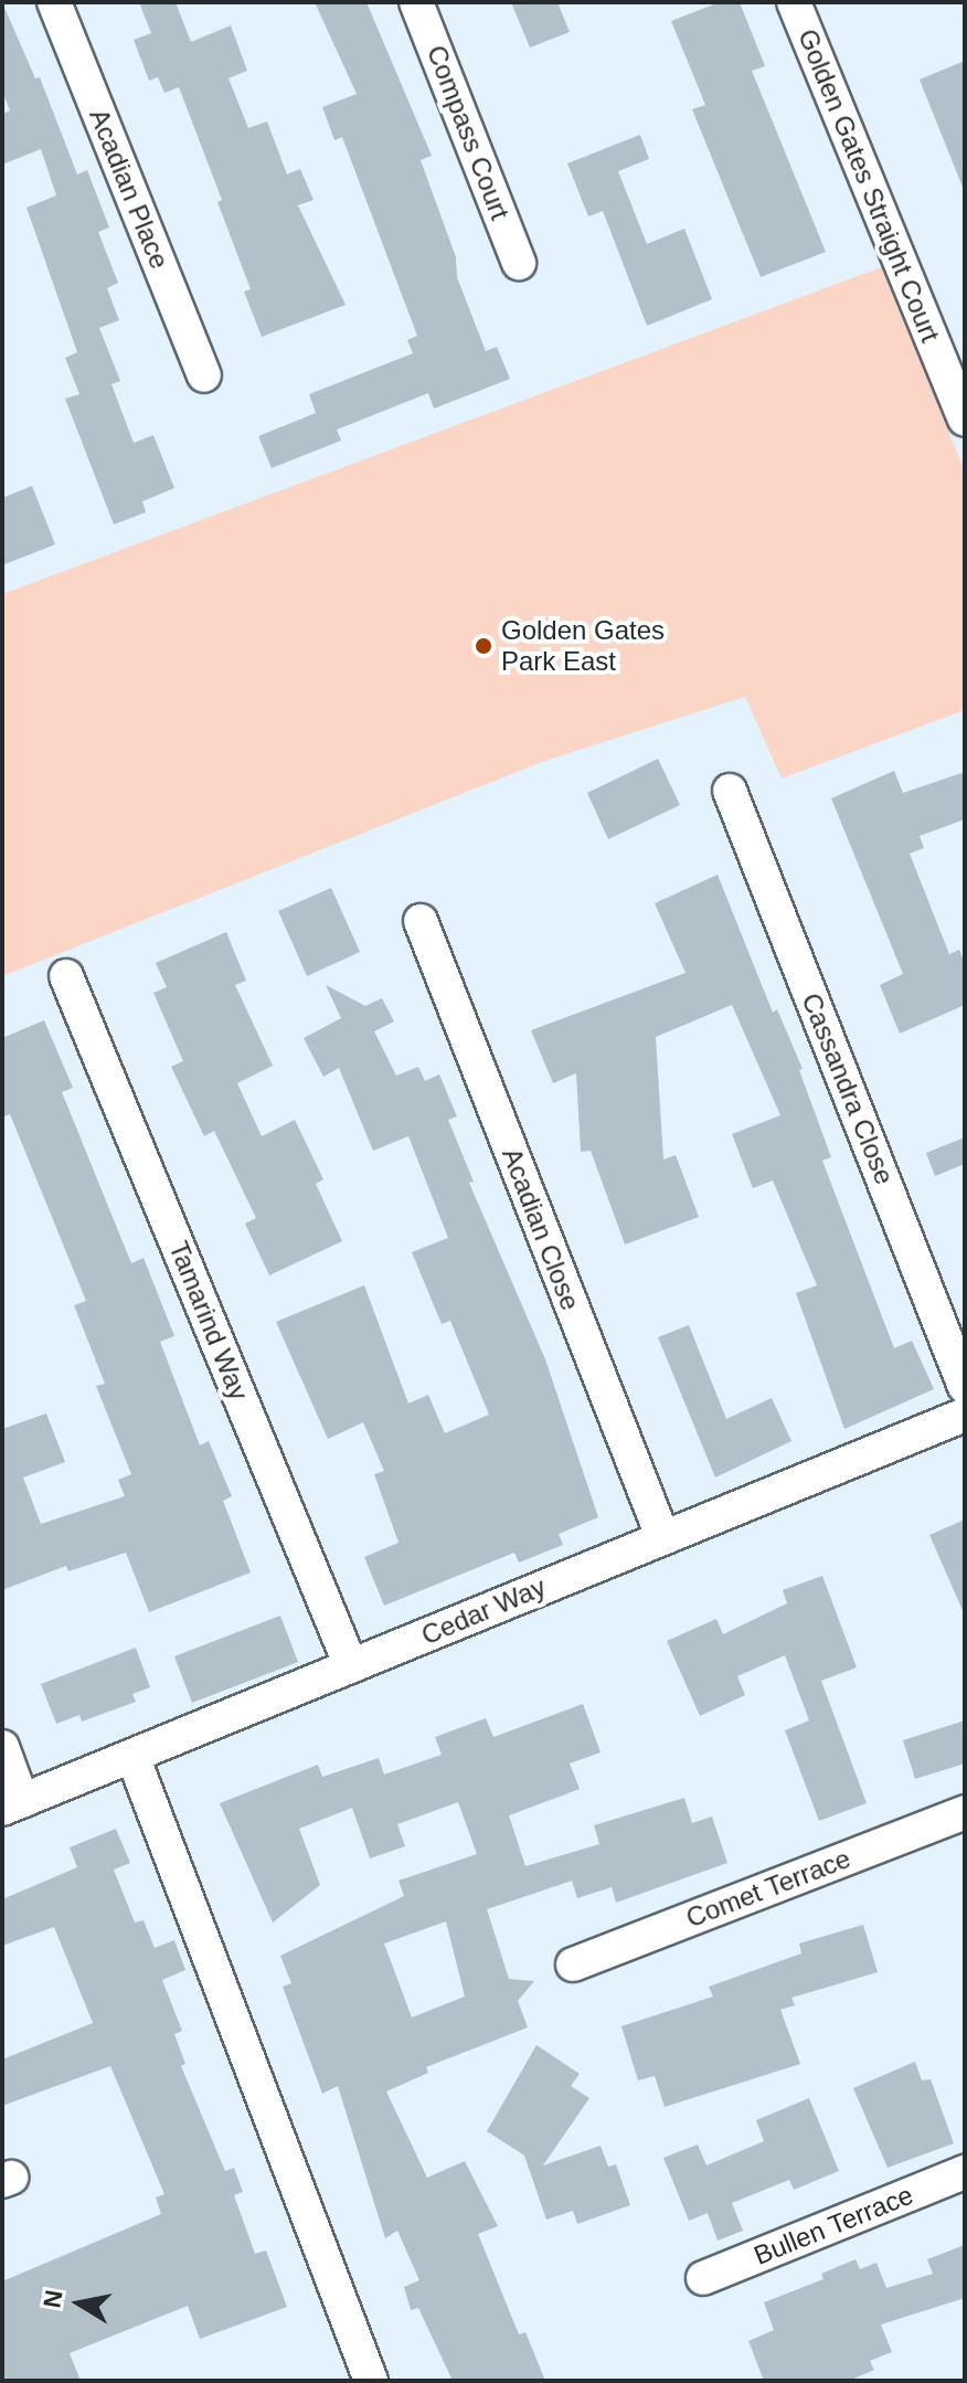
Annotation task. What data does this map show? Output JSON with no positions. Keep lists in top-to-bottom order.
{
  "streets": {
    "street": [
      "Compass Court",
      "Golden Gates Straight Court",
      "Acadian Place",
      "Cassandra Close",
      "Acadian Close",
      "Tamarind Way",
      "Cedar Way",
      "Comet Terrace",
      "Bullen Terrace"
    ]
  },
  "crossings": [
    ["Acadian Close", "Cedar Way"],
    ["Tamarind Way", "Cedar Way"]
  ],
  "places": ["Golden Gates Park East"],
  "north": "left"
}
